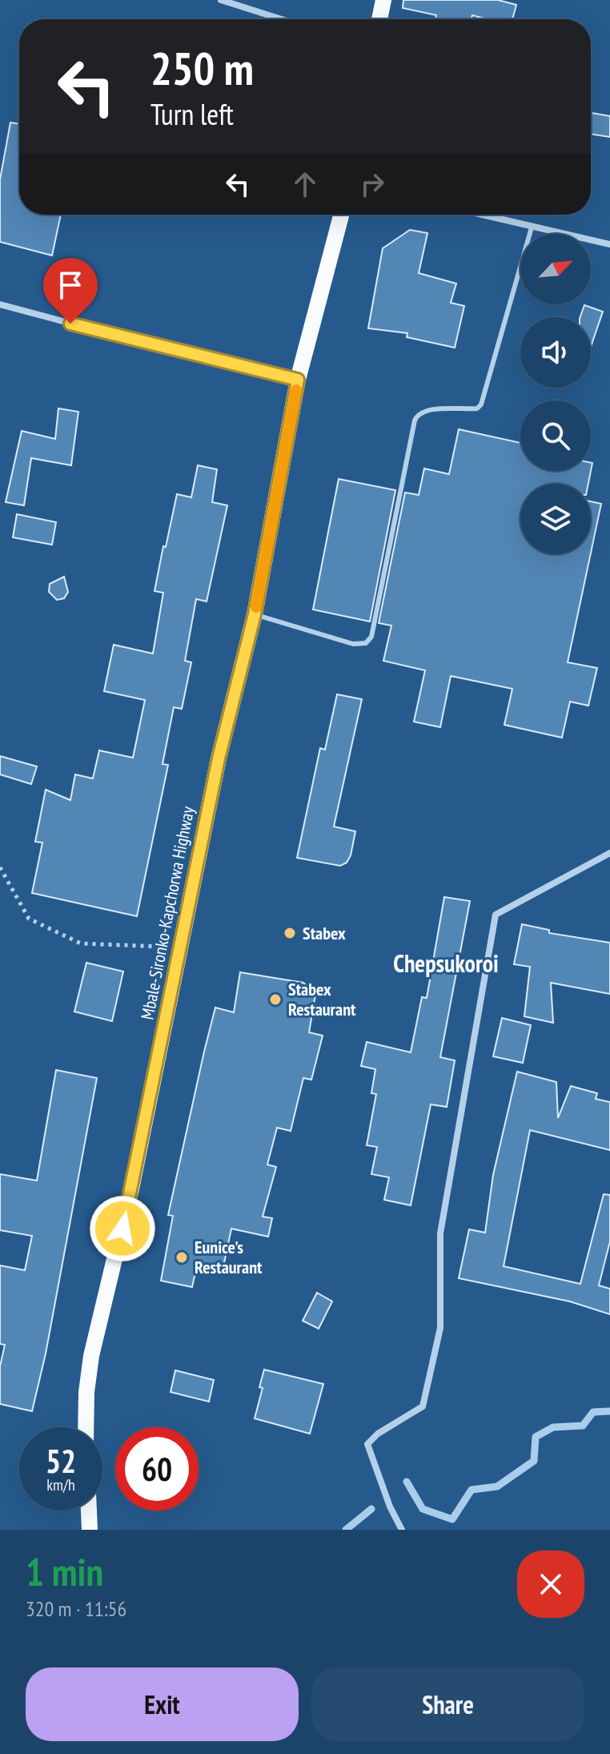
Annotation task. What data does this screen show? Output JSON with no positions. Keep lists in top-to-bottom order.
{
  "streets": {
    "main road": ["Mbale-Sironko-Kapchorwa Highway"]
  },
  "districts": ["Chepsukoroi"],
  "places": ["Stabex", "Stabex Restaurant", "Eunice's Restaurant"],
  "north": "top right",
  "page": {
    "turn": ["250 m", "Turn left"],
    "speed": "52 km/h",
    "limit": "60",
    "heading": ["1 min", "320 m · 11:56"],
    "buttons": ["Exit", "Share"]
  }
}
